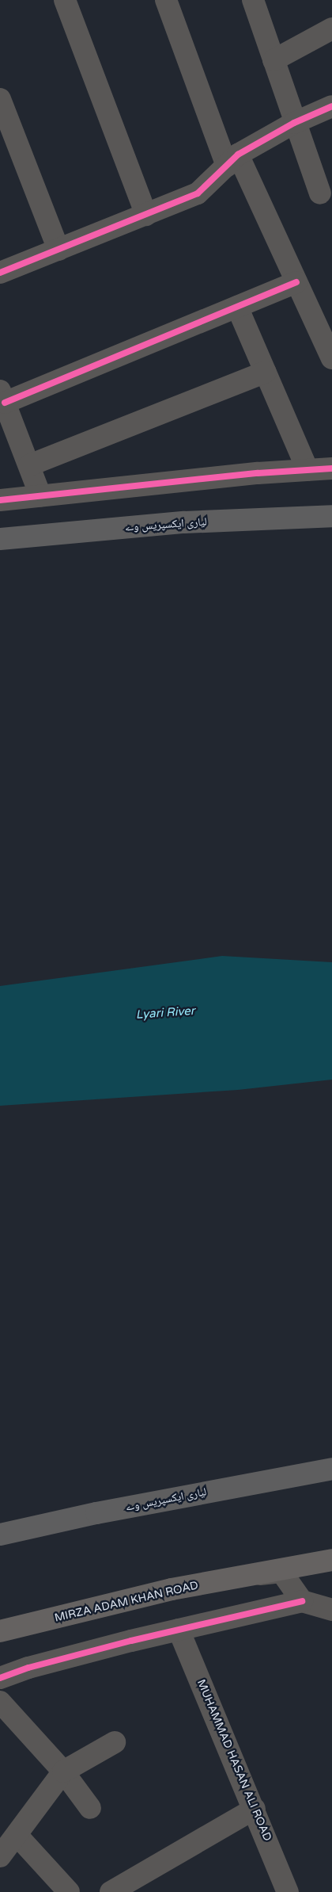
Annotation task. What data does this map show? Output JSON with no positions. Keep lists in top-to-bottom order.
{
  "streets": {
    "highway": ["لیاری ایکسپریس وے"],
    "main road": ["MIRZA ADAM KHAN ROAD"],
    "street": ["MUHAMMAD HASAN ALI ROAD"]
  },
  "water": ["Lyari River"]
}
